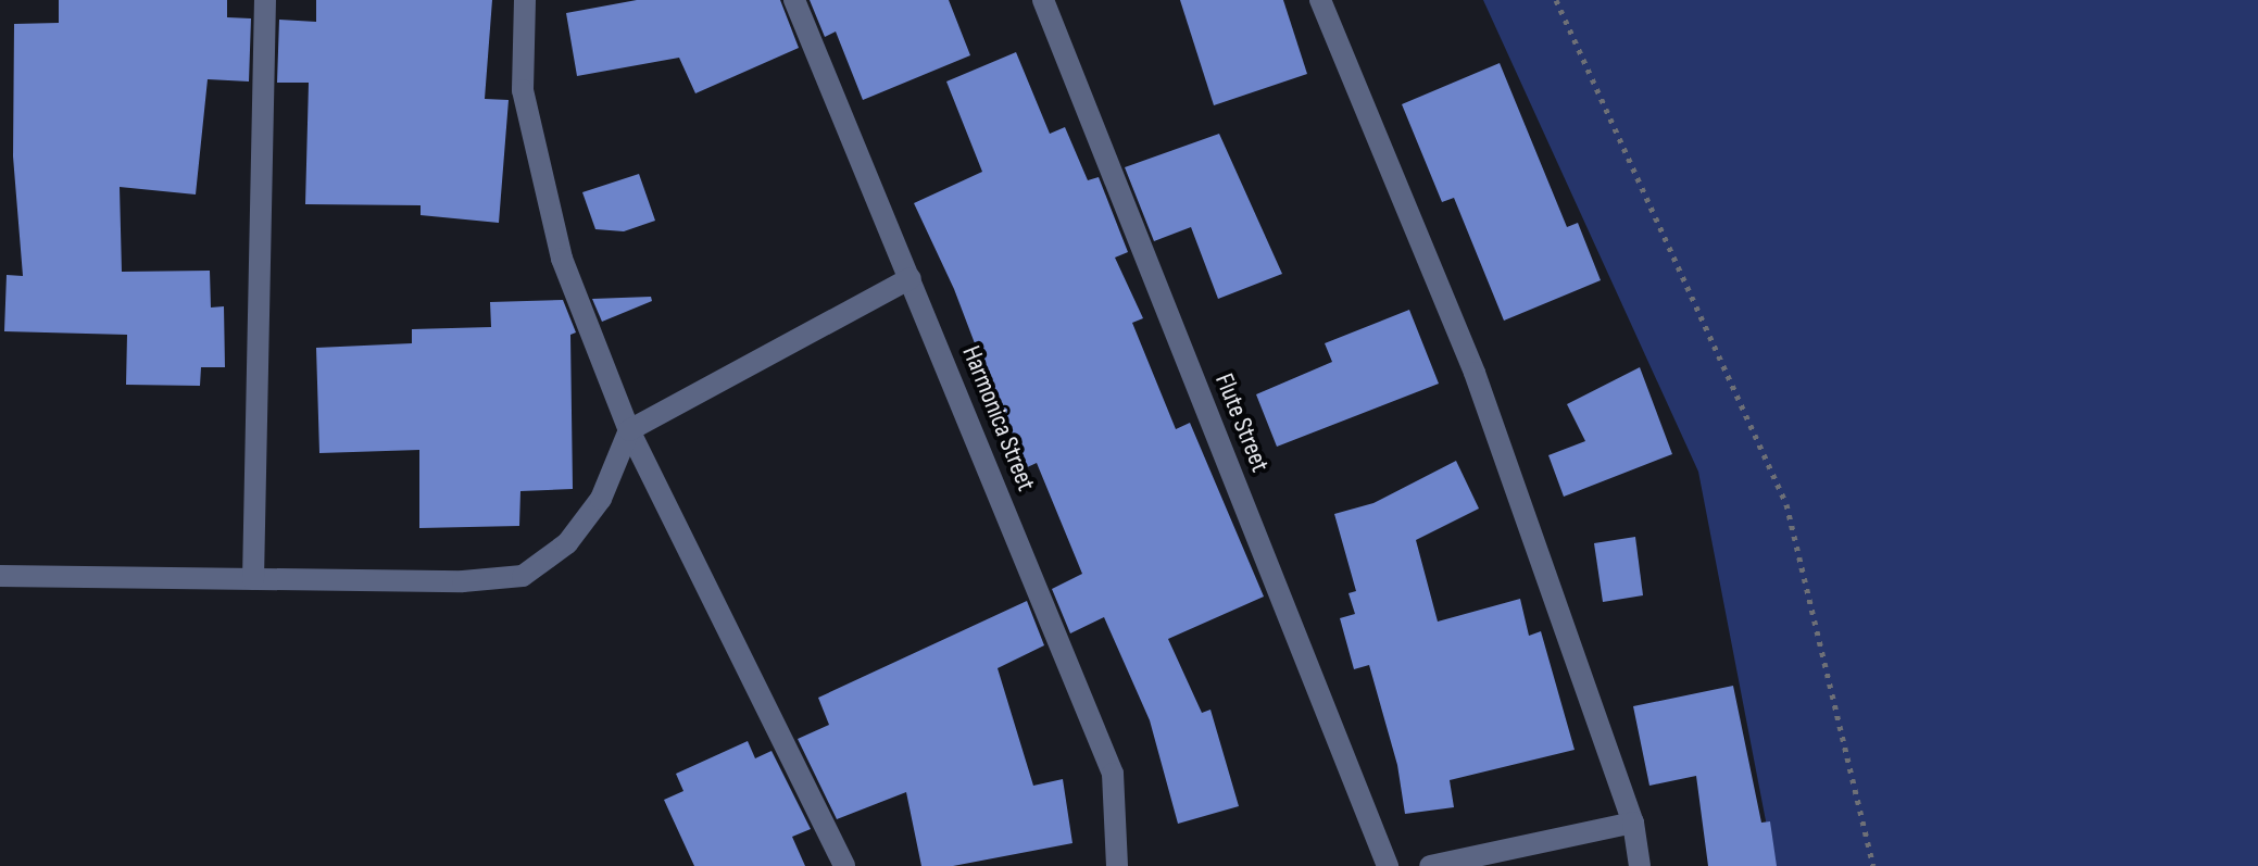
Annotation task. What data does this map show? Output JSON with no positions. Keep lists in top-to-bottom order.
{
  "streets": {
    "street": ["Harmonica Street", "Flute Street"]
  }
}
